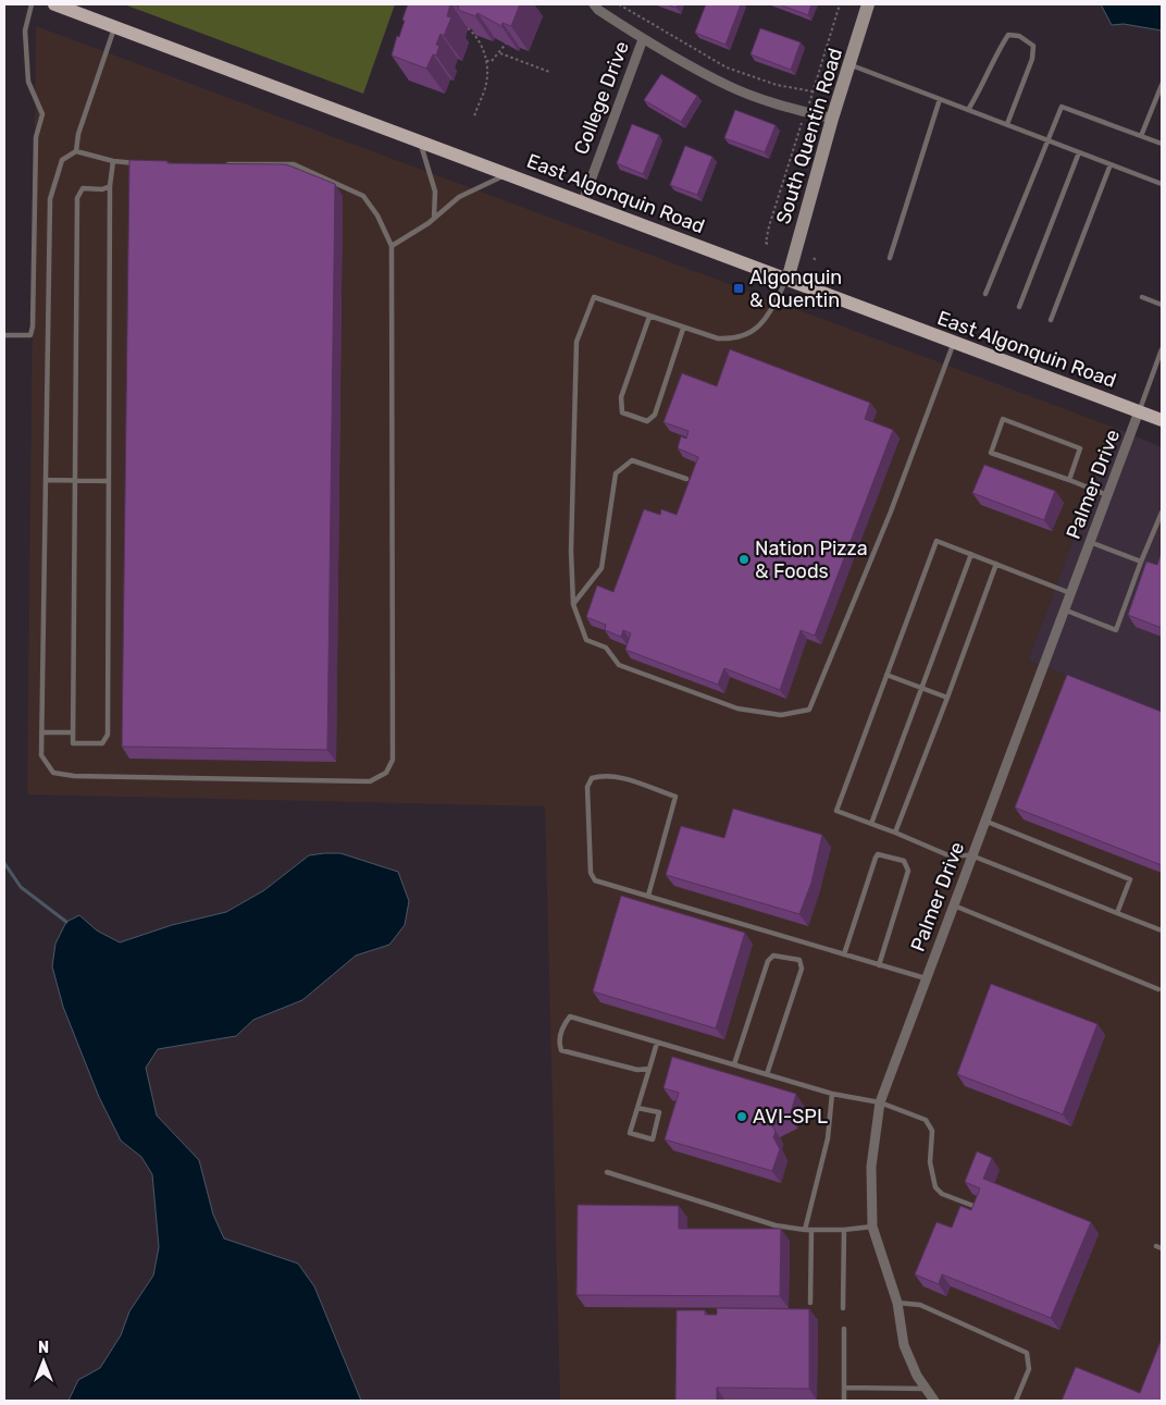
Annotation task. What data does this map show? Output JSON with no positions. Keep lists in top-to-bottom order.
{
  "streets": {
    "main road": ["South Quentin Road", "East Algonquin Road"],
    "street": ["College Drive", "Palmer Drive"]
  },
  "crossings": [
    ["College Drive", "East Algonquin Road"],
    ["South Quentin Road", "East Algonquin Road"],
    ["East Algonquin Road", "Palmer Drive"]
  ],
  "places": {
    "transit": ["Algonquin & Quentin"],
    "other": ["Nation Pizza & Foods", "AVI-SPL"]
  },
  "north": "top"
}
